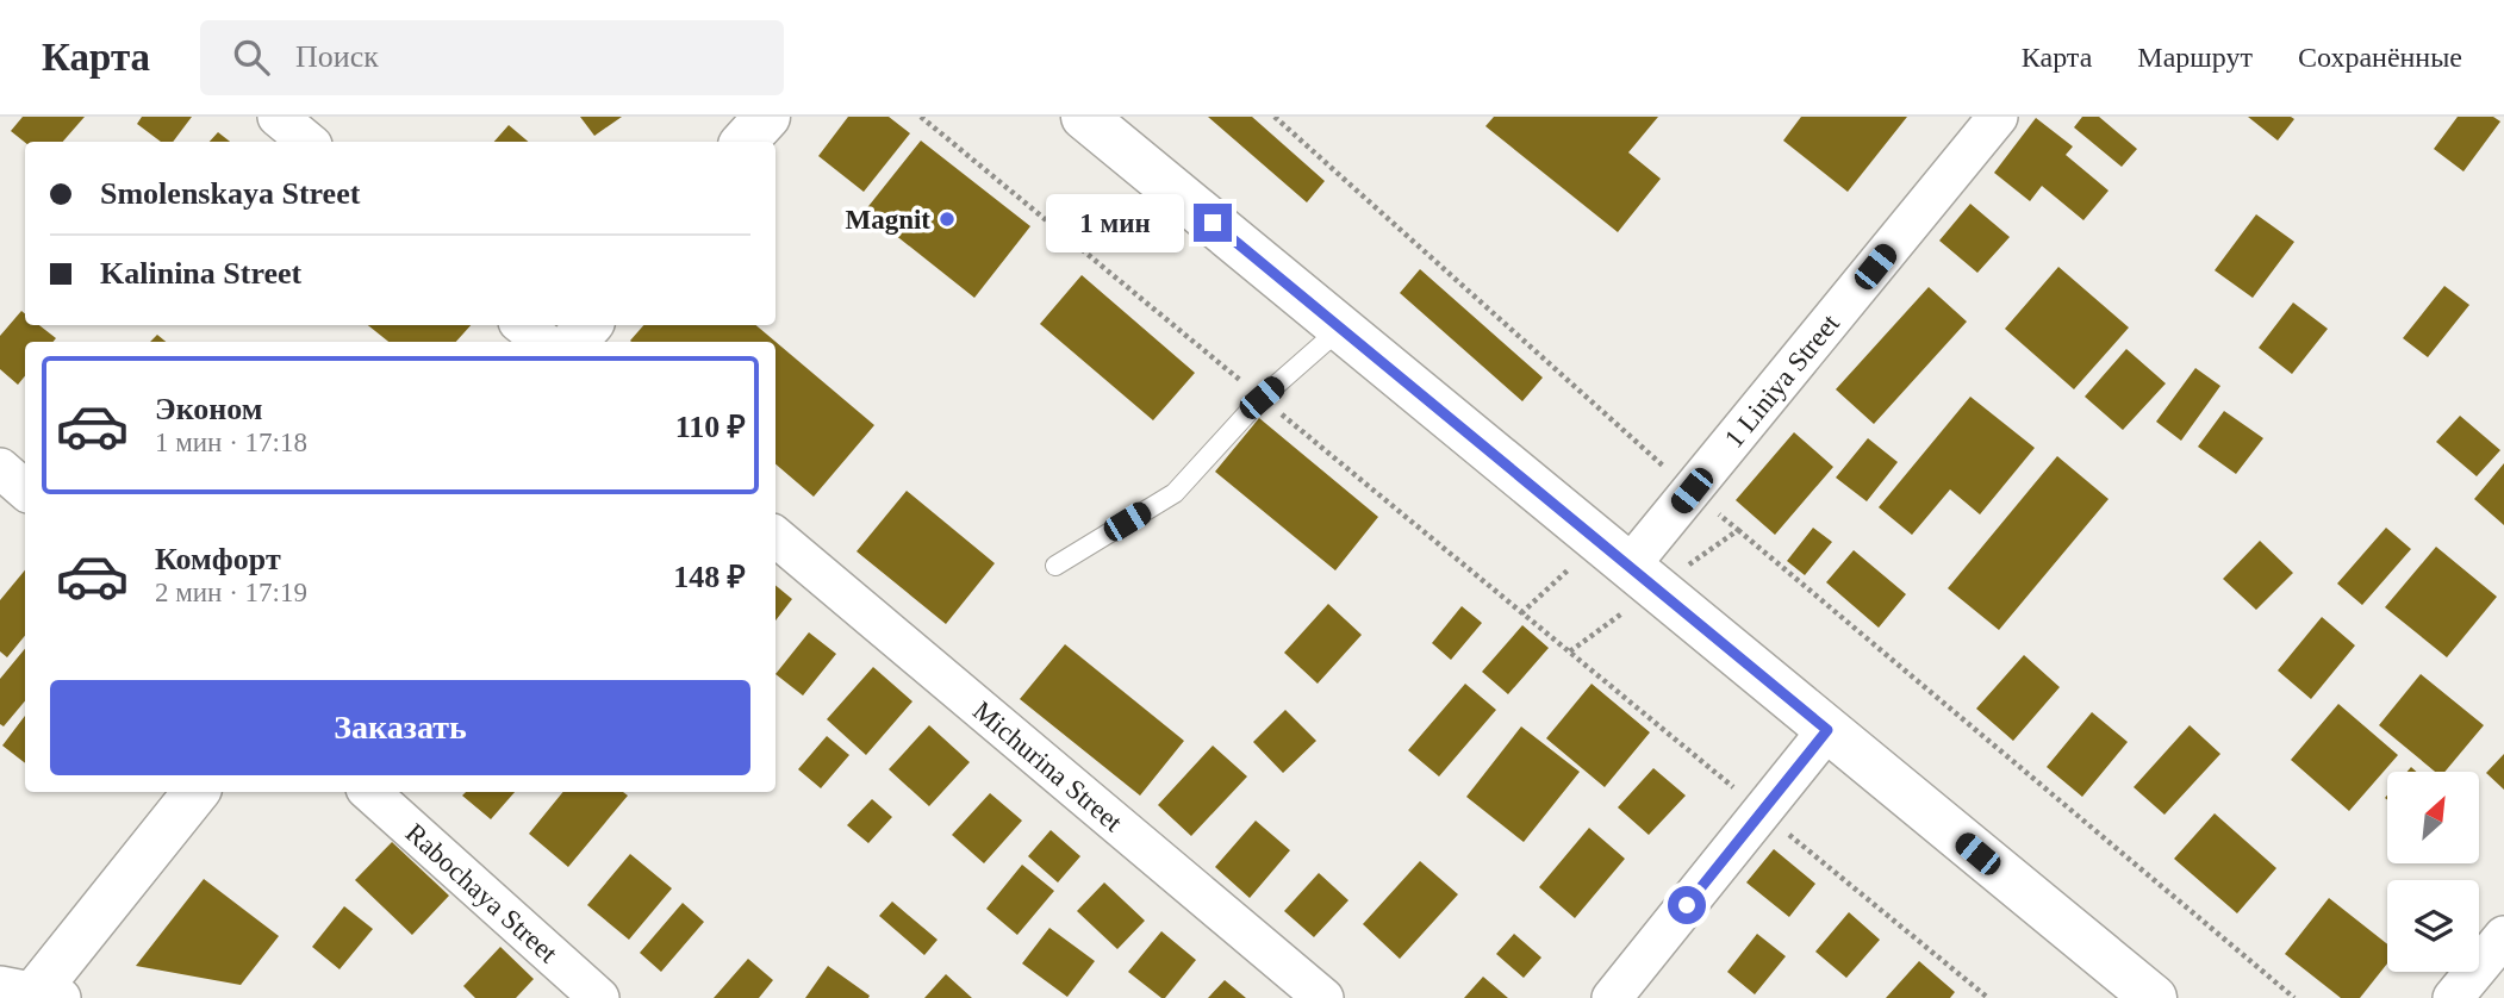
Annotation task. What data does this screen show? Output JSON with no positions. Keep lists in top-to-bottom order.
{
  "streets": {
    "street": ["1 Liniya Street", "Michurina Street", "Rabochaya Street"]
  },
  "places": ["Magnit"],
  "north": "top right",
  "page": {
    "header": "Карта",
    "search": "Поиск",
    "nav": ["Карта", "Маршрут", "Сохранённые"],
    "banner": ["Smolenskaya Street", "Kalinina Street"],
    "bubble": "1 мин",
    "list": [
      {
        "name": "Эконом",
        "note": "1 мин · 17:18",
        "value": "110 ₽"
      },
      {
        "name": "Комфорт",
        "note": "2 мин · 17:19",
        "value": "148 ₽"
      }
    ],
    "buttons": "Заказать"
  }
}
